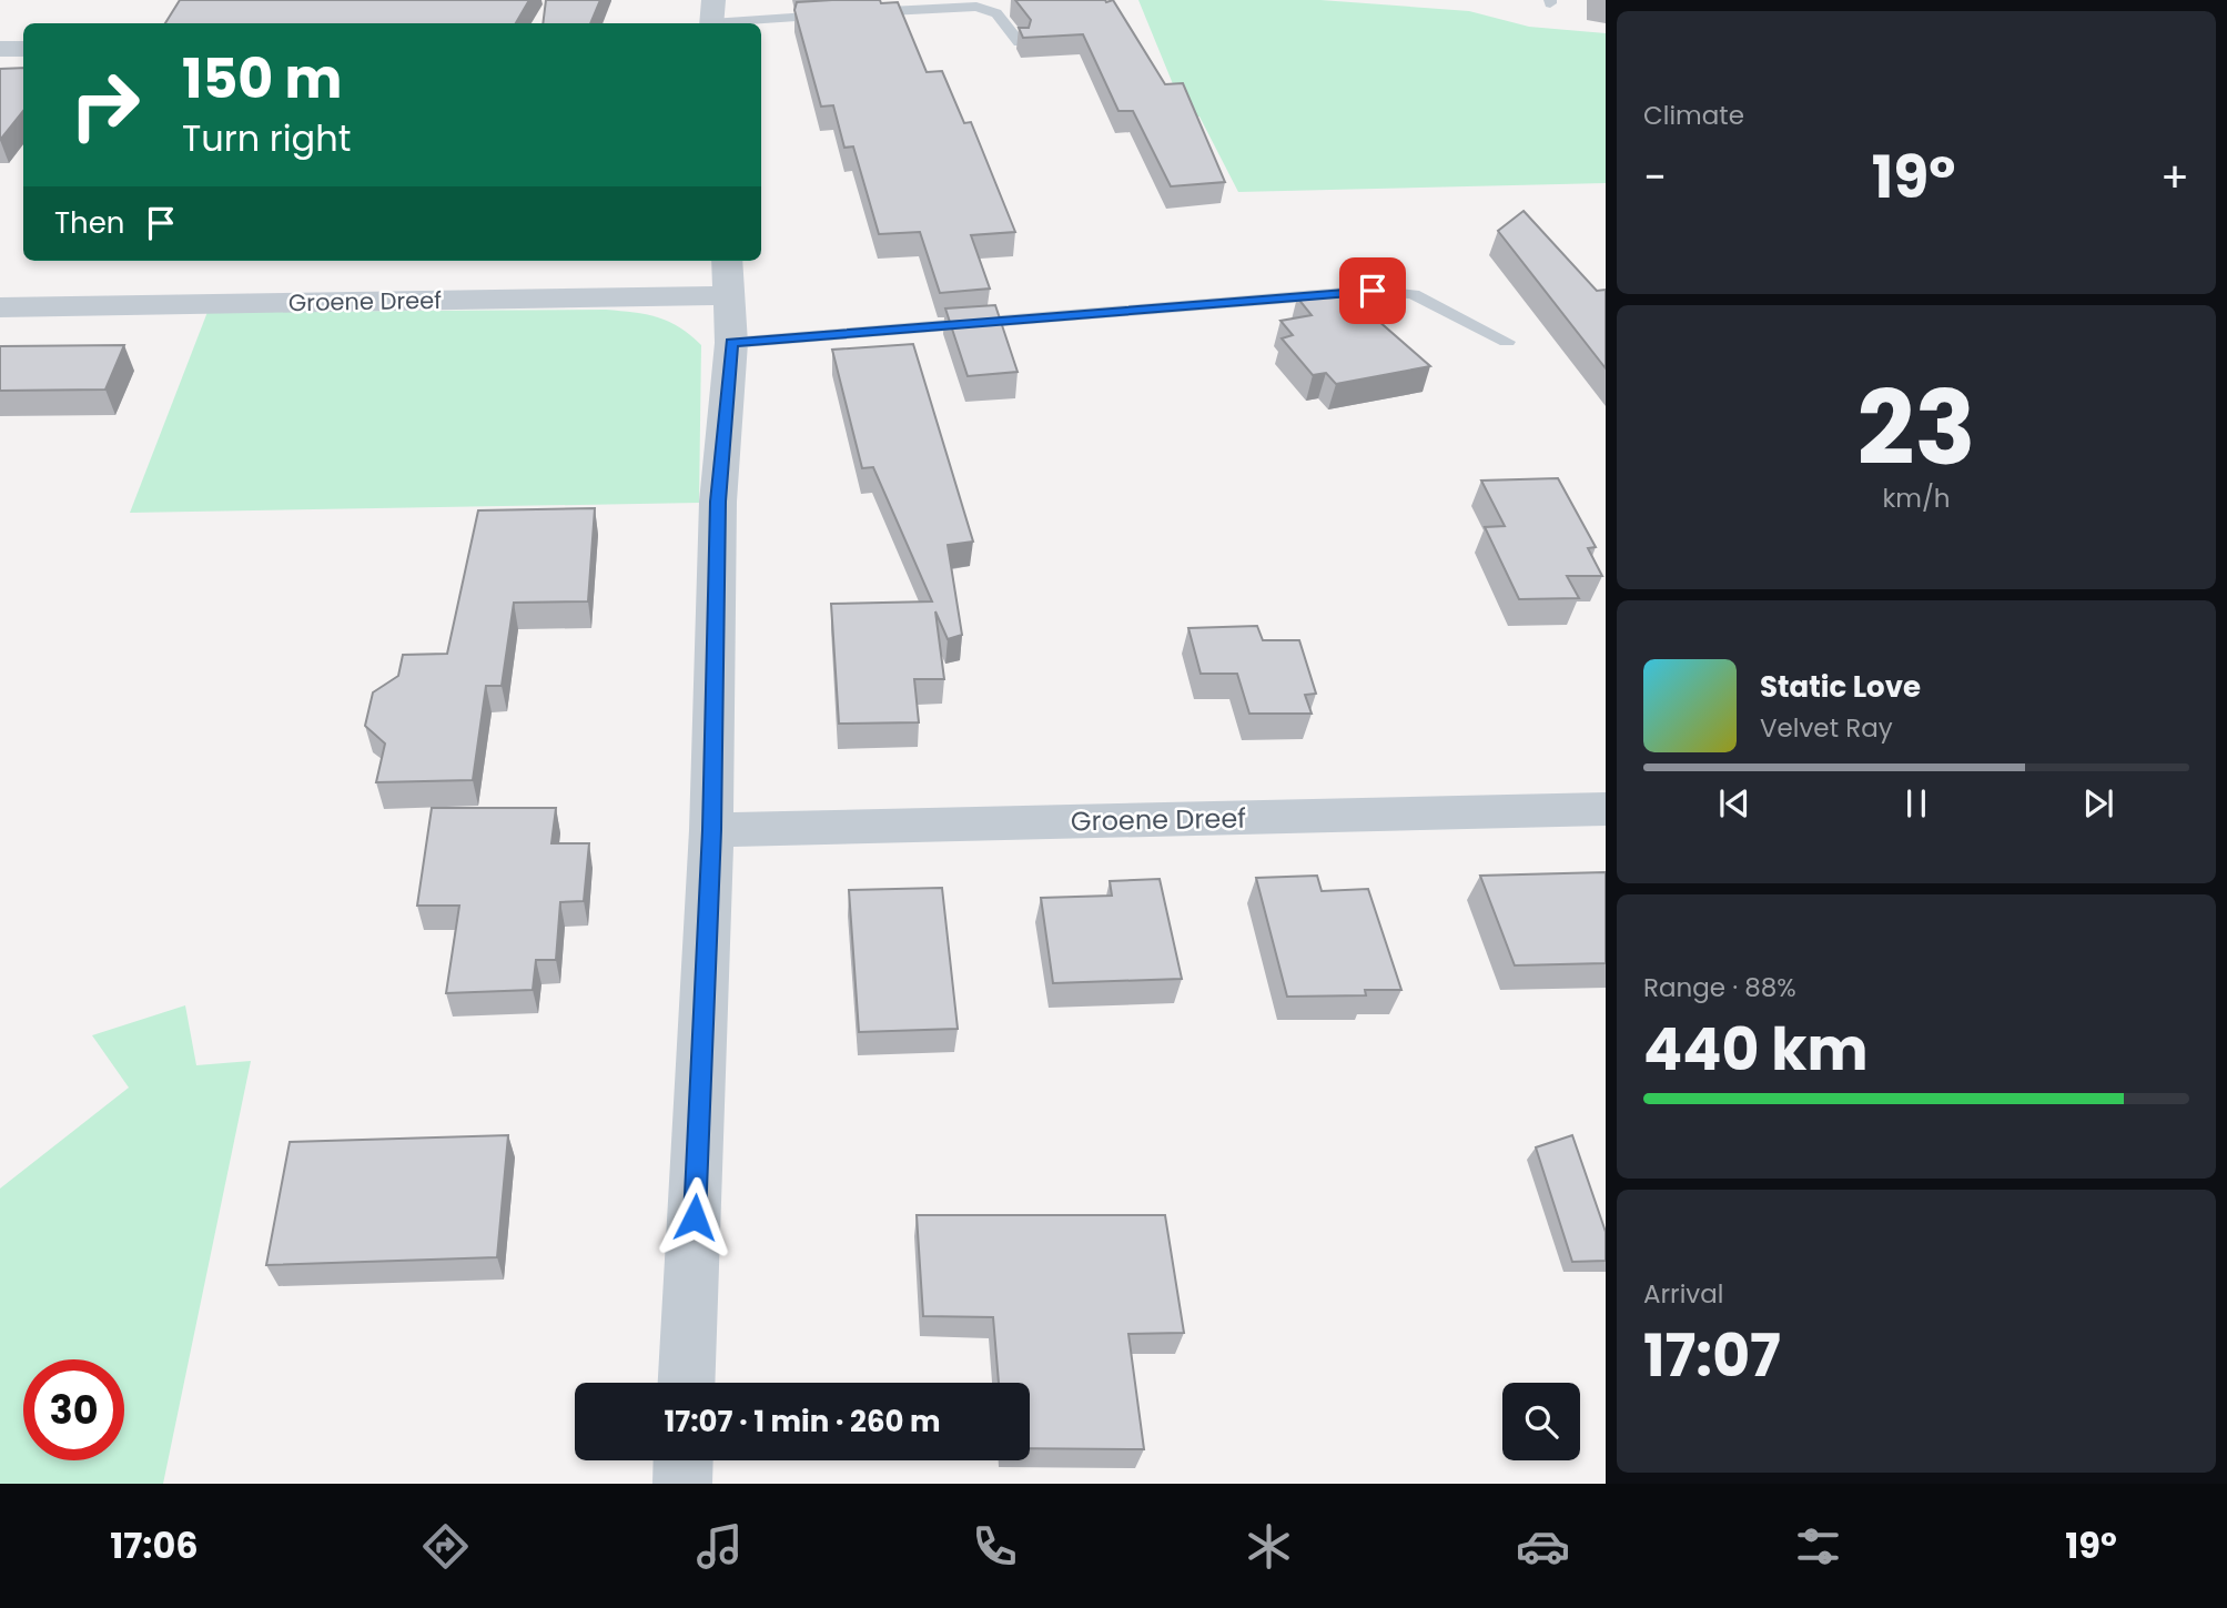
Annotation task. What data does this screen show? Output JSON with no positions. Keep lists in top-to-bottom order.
{
  "streets": {
    "street": ["Groene Dreef"]
  },
  "page": {
    "tile": [
      "Climate",
      ["23", "km/h"],
      ["Range · 88%", "440 km"],
      ["Arrival", "17:07"]
    ],
    "turn": ["150 m", "Turn right"],
    "heat": ["−", "19°", "+"],
    "then": "Then",
    "song": ["Static Love", "Velvet Ray"],
    "limit": "30",
    "trip": "17:07 · 1 min · 260 m",
    "tabs": ["17:06", "19°"]
  }
}
